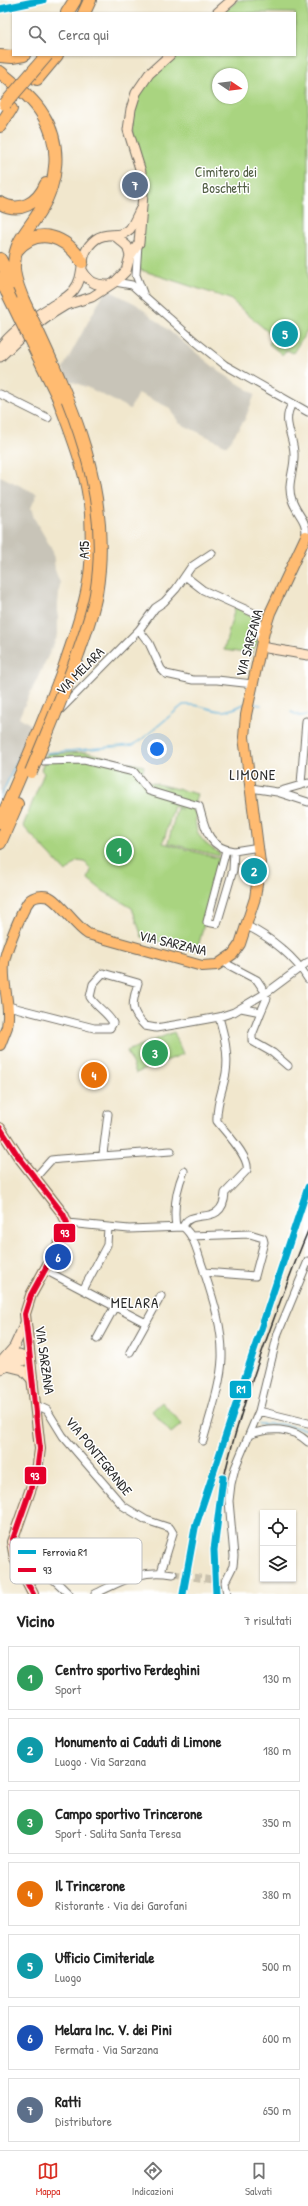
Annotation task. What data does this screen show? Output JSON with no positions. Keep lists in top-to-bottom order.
{
  "streets": {
    "highway": ["A15"],
    "main road": ["VIA SARZANA"],
    "street": ["VIA MELARA", "VIA PONTEGRANDE"]
  },
  "crossings": [
    ["VIA SARZANA", "VIA PONTEGRANDE"]
  ],
  "districts": ["LIMONE", "MELARA"],
  "parks": ["Cimitero dei Boschetti"],
  "lines": ["rail line R1", "transit line 93"],
  "legend": ["Ferrovia R1", "93"],
  "north": "right",
  "page": {
    "search": "Cerca qui",
    "pins": [
      "7",
      "5",
      "1",
      "2",
      "3",
      "4",
      "6"
    ],
    "heading": ["Vicino", "7 risultati"],
    "list": [
      {
        "mark": "1",
        "name": "Centro sportivo Ferdeghini",
        "note": "Sport",
        "value": "130 m"
      },
      {
        "mark": "2",
        "name": "Monumento ai Caduti di Limone",
        "note": "Luogo · Via Sarzana",
        "value": "180 m"
      },
      {
        "mark": "3",
        "name": "Campo sportivo Trincerone",
        "note": "Sport · Salita Santa Teresa",
        "value": "350 m"
      },
      {
        "mark": "4",
        "name": "Il Trincerone",
        "note": "Ristorante · Via dei Garofani",
        "value": "380 m"
      },
      {
        "mark": "5",
        "name": "Ufficio Cimiteriale",
        "note": "Luogo",
        "value": "500 m"
      },
      {
        "mark": "6",
        "name": "Melara Inc. V. dei Pini",
        "note": "Fermata · Via Sarzana",
        "value": "600 m"
      },
      {
        "mark": "7",
        "name": "Ratti",
        "note": "Distributore",
        "value": "650 m"
      }
    ],
    "nav": ["Mappa", "Indicazioni", "Salvati"]
  }
}
